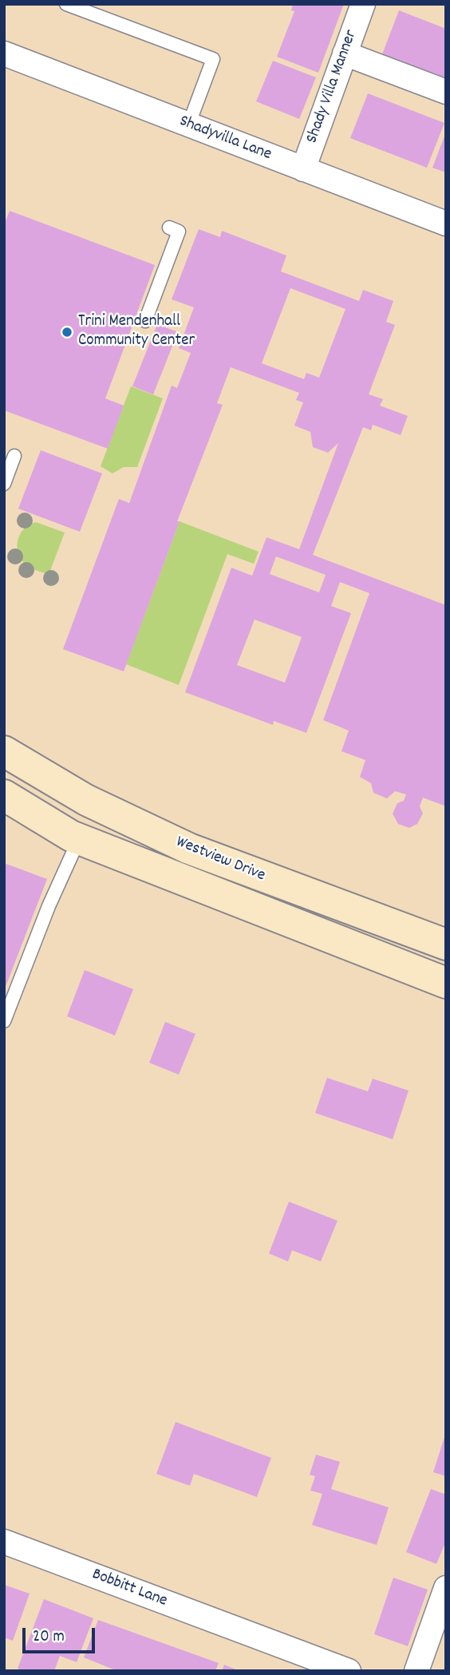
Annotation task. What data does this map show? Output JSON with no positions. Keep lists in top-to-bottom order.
{
  "streets": {
    "main road": ["Westview Drive"],
    "street": ["Shady Villa Manner", "Shadyvilla Lane", "Bobbitt Lane"]
  },
  "crossings": [
    ["Shady Villa Manner", "Shadyvilla Lane"]
  ],
  "places": ["Trini Mendenhall Community Center"],
  "scale_bar": "20 m"
}
